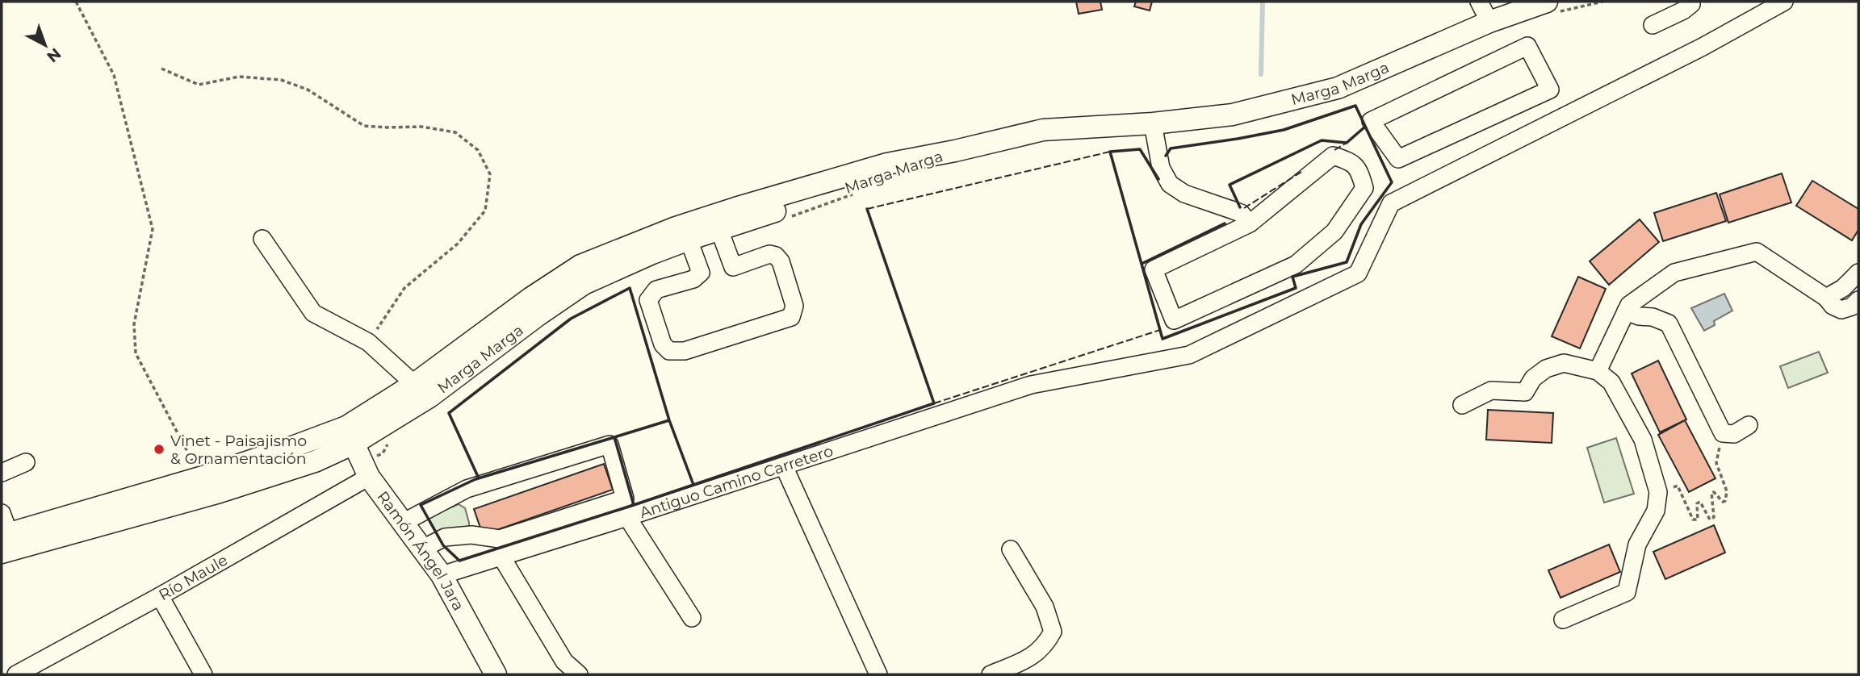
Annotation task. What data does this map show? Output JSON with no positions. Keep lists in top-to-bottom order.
{
  "streets": {
    "main road": ["Marga Marga", "Ramón Ángel Jara"],
    "street": ["Antiguo Camino Carretero", "Río Maule"]
  },
  "crossings": [
    ["Marga Marga", "Ramón Ángel Jara"],
    ["Antiguo Camino Carretero", "Ramón Ángel Jara"],
    ["Ramón Ángel Jara", "Río Maule"]
  ],
  "places": ["Vinet - Paisajismo & Ornamentación"],
  "north": "bottom right"
}
